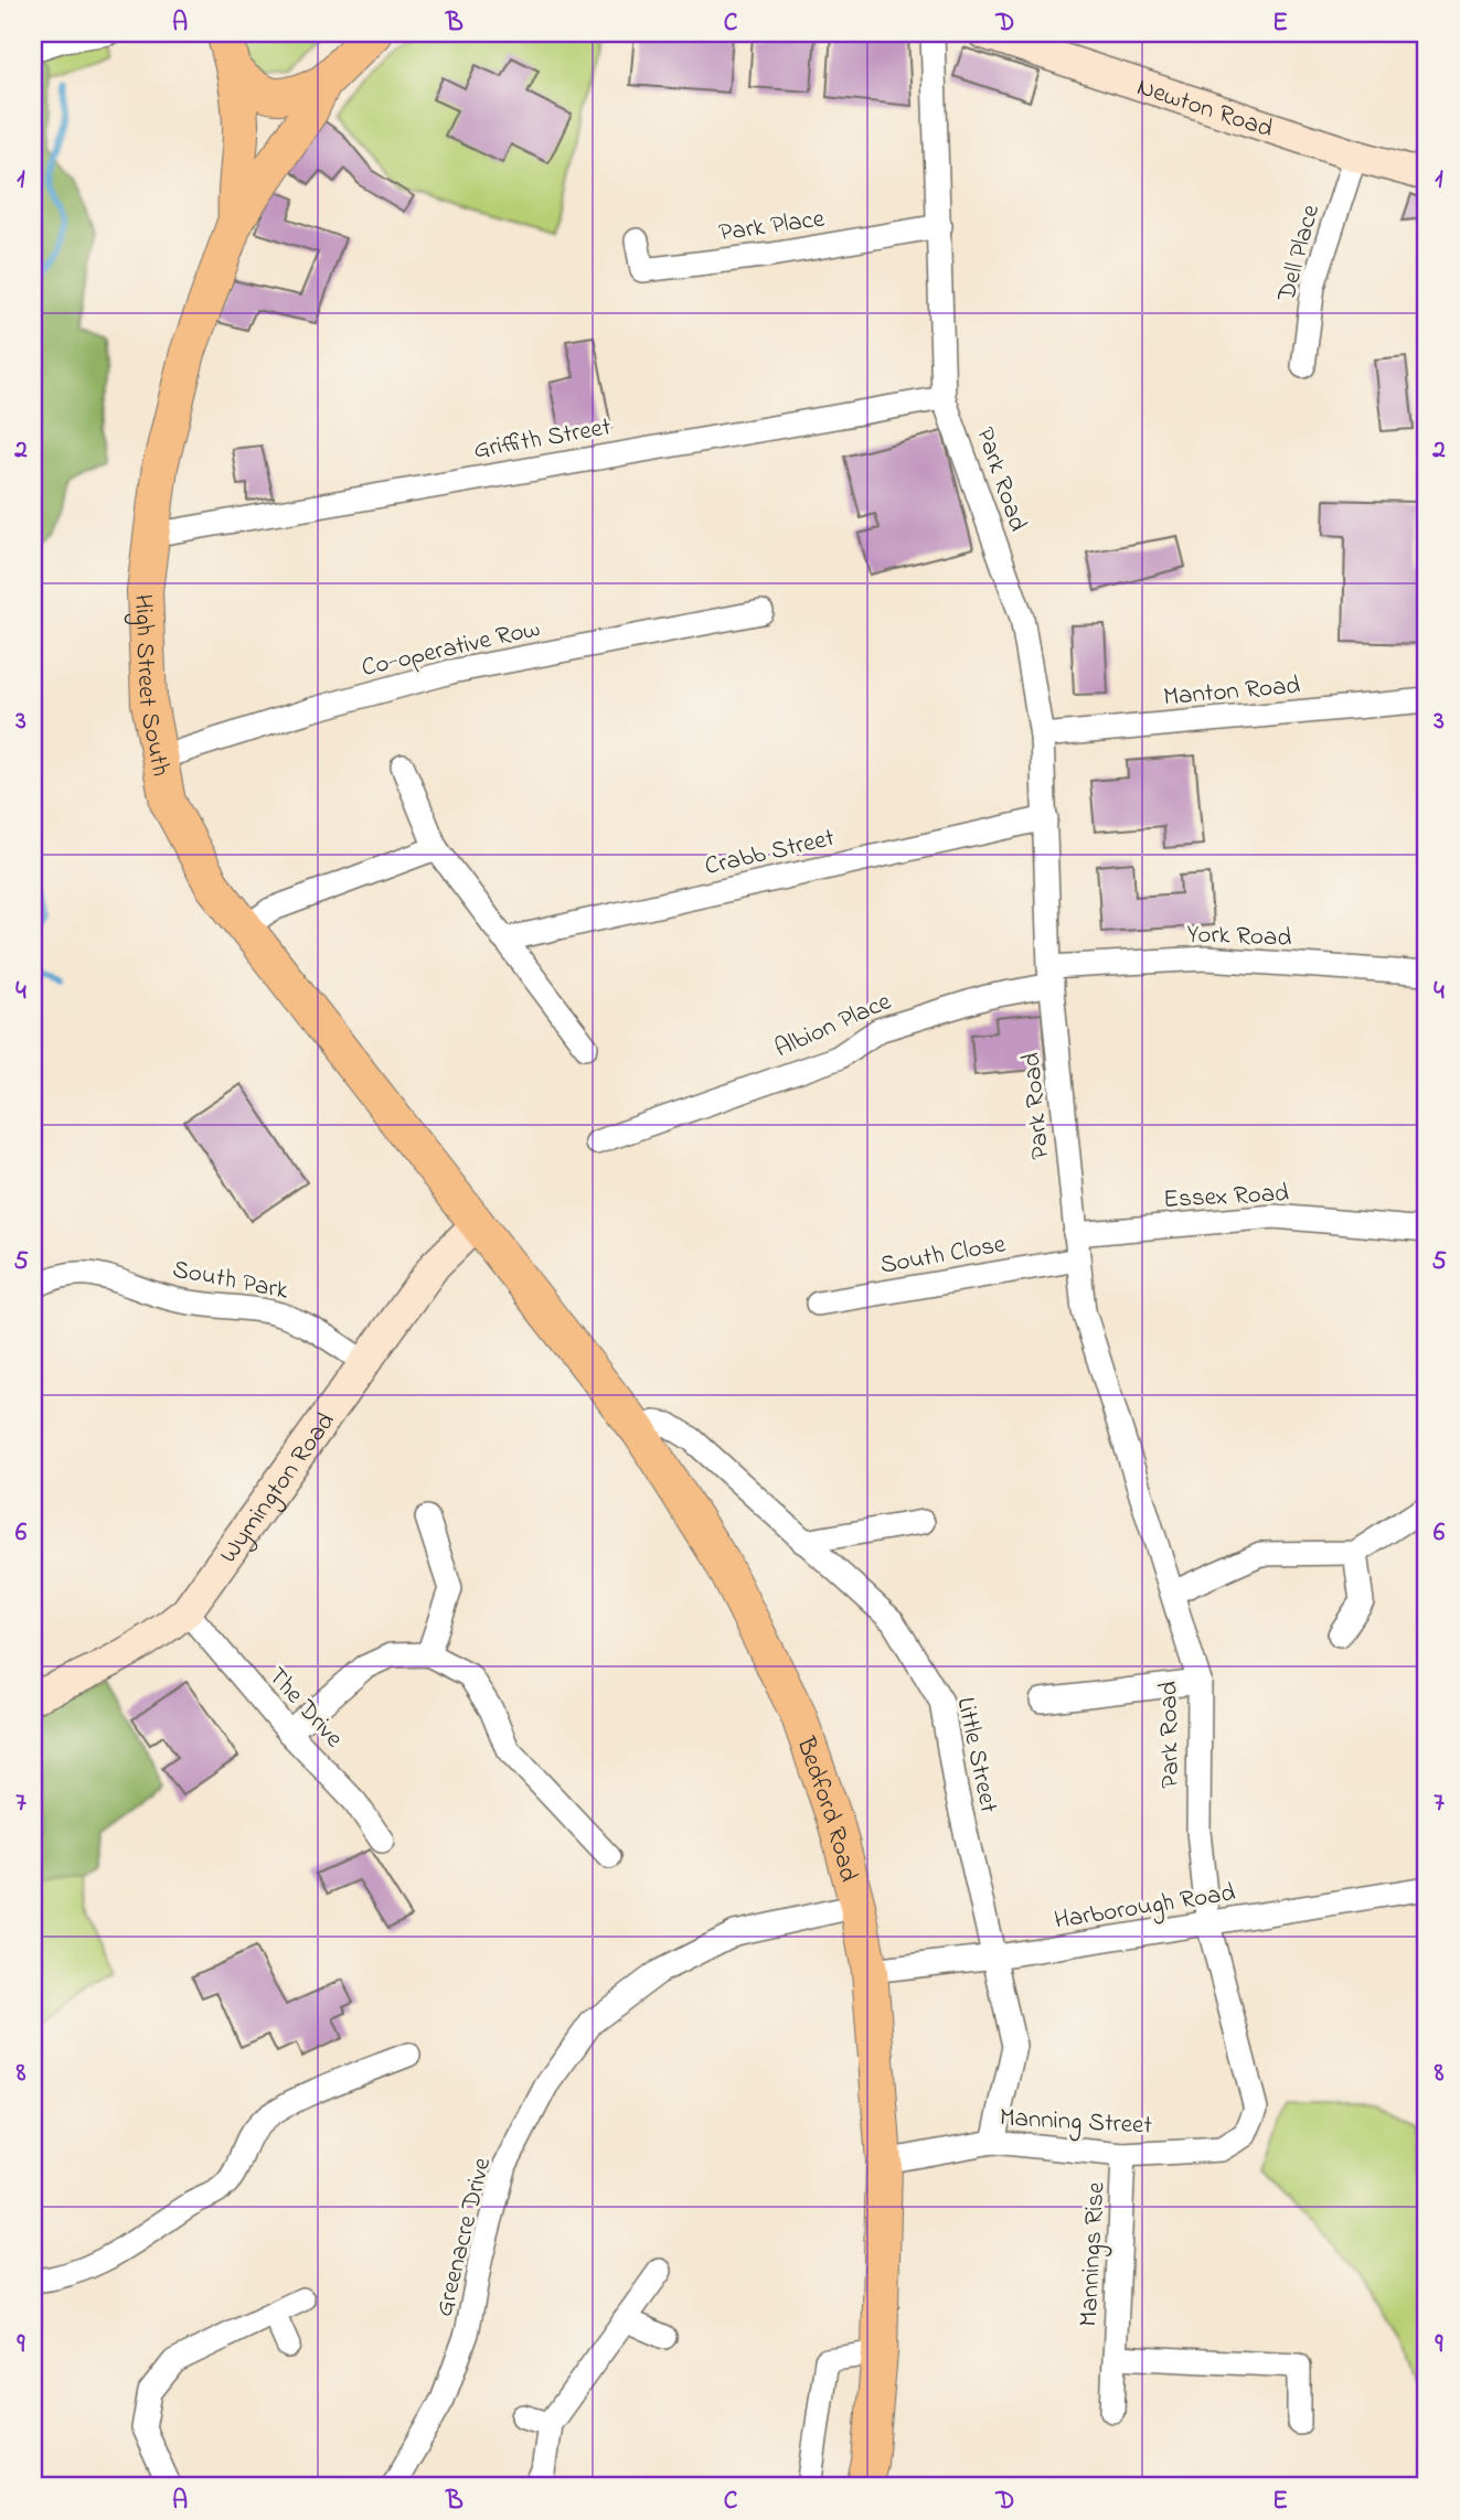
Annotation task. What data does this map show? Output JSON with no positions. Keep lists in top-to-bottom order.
{
  "streets": {
    "main road": ["High Street South", "Bedford Road"],
    "street": [
      "Newton Road",
      "Park Place",
      "Dell Place",
      "Griffith Street",
      "Park Road",
      "Co-operative Row",
      "Manton Road",
      "Crabb Street",
      "York Road",
      "Albion Place",
      "Essex Road",
      "South Close",
      "South Park",
      "Wymington Road",
      "The Drive",
      "Little Street",
      "Harborough Road",
      "Manning Street",
      "Greenacre Drive",
      "Mannings Rise"
    ]
  },
  "crossings": [
    ["Newton Road", "Dell Place"],
    ["Park Place", "Park Road"],
    ["Griffith Street", "Park Road"],
    ["Griffith Street", "High Street South"],
    ["Park Road", "Manton Road"],
    ["Park Road", "Crabb Street"],
    ["Park Road", "York Road"],
    ["Park Road", "Albion Place"],
    ["Park Road", "Essex Road"],
    ["Park Road", "South Close"],
    ["Park Road", "Harborough Road"],
    ["Park Road", "Manning Street"],
    ["Co-operative Row", "High Street South"],
    ["High Street South", "Wymington Road"],
    ["High Street South", "Bedford Road"],
    ["York Road", "Albion Place"],
    ["South Park", "Wymington Road"],
    ["Wymington Road", "The Drive"],
    ["Wymington Road", "Bedford Road"],
    ["Little Street", "Bedford Road"],
    ["Little Street", "Harborough Road"],
    ["Little Street", "Manning Street"],
    ["Bedford Road", "Harborough Road"],
    ["Bedford Road", "Manning Street"],
    ["Bedford Road", "Greenacre Drive"],
    ["Manning Street", "Mannings Rise"]
  ],
  "grid": {
    "columns": [
      "A",
      "B",
      "C",
      "D",
      "E"
    ],
    "rows": [
      "1",
      "2",
      "3",
      "4",
      "5",
      "6",
      "7",
      "8",
      "9"
    ]
  }
}
